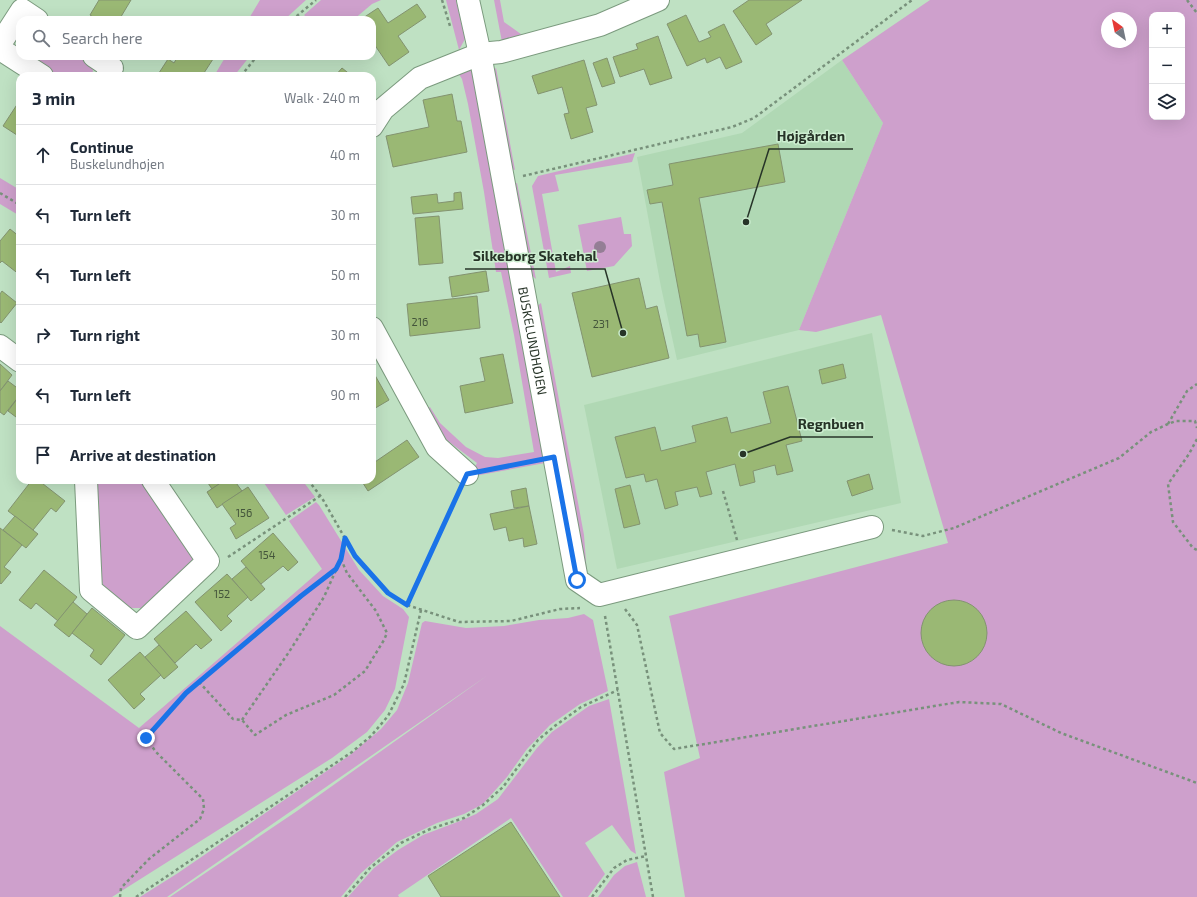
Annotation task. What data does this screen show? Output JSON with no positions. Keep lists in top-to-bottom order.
{
  "streets": {
    "street": ["BUSKELUNDHØJEN"]
  },
  "places": ["Højgården", "Silkeborg Skatehal", "Regnbuen"],
  "house_numbers": [
    "216",
    "231",
    "156",
    "154",
    "152"
  ],
  "north": "top left",
  "page": {
    "map_buttons": ["+", "−"],
    "search": "Search here",
    "heading": ["3 min", "Walk · 240 m"],
    "list": [
      ["Continue", "Buskelundhøjen", "40 m"],
      ["Turn left", "30 m"],
      ["Turn left", "50 m"],
      ["Turn right", "30 m"],
      ["Turn left", "90 m"],
      "Arrive at destination"
    ]
  }
}
